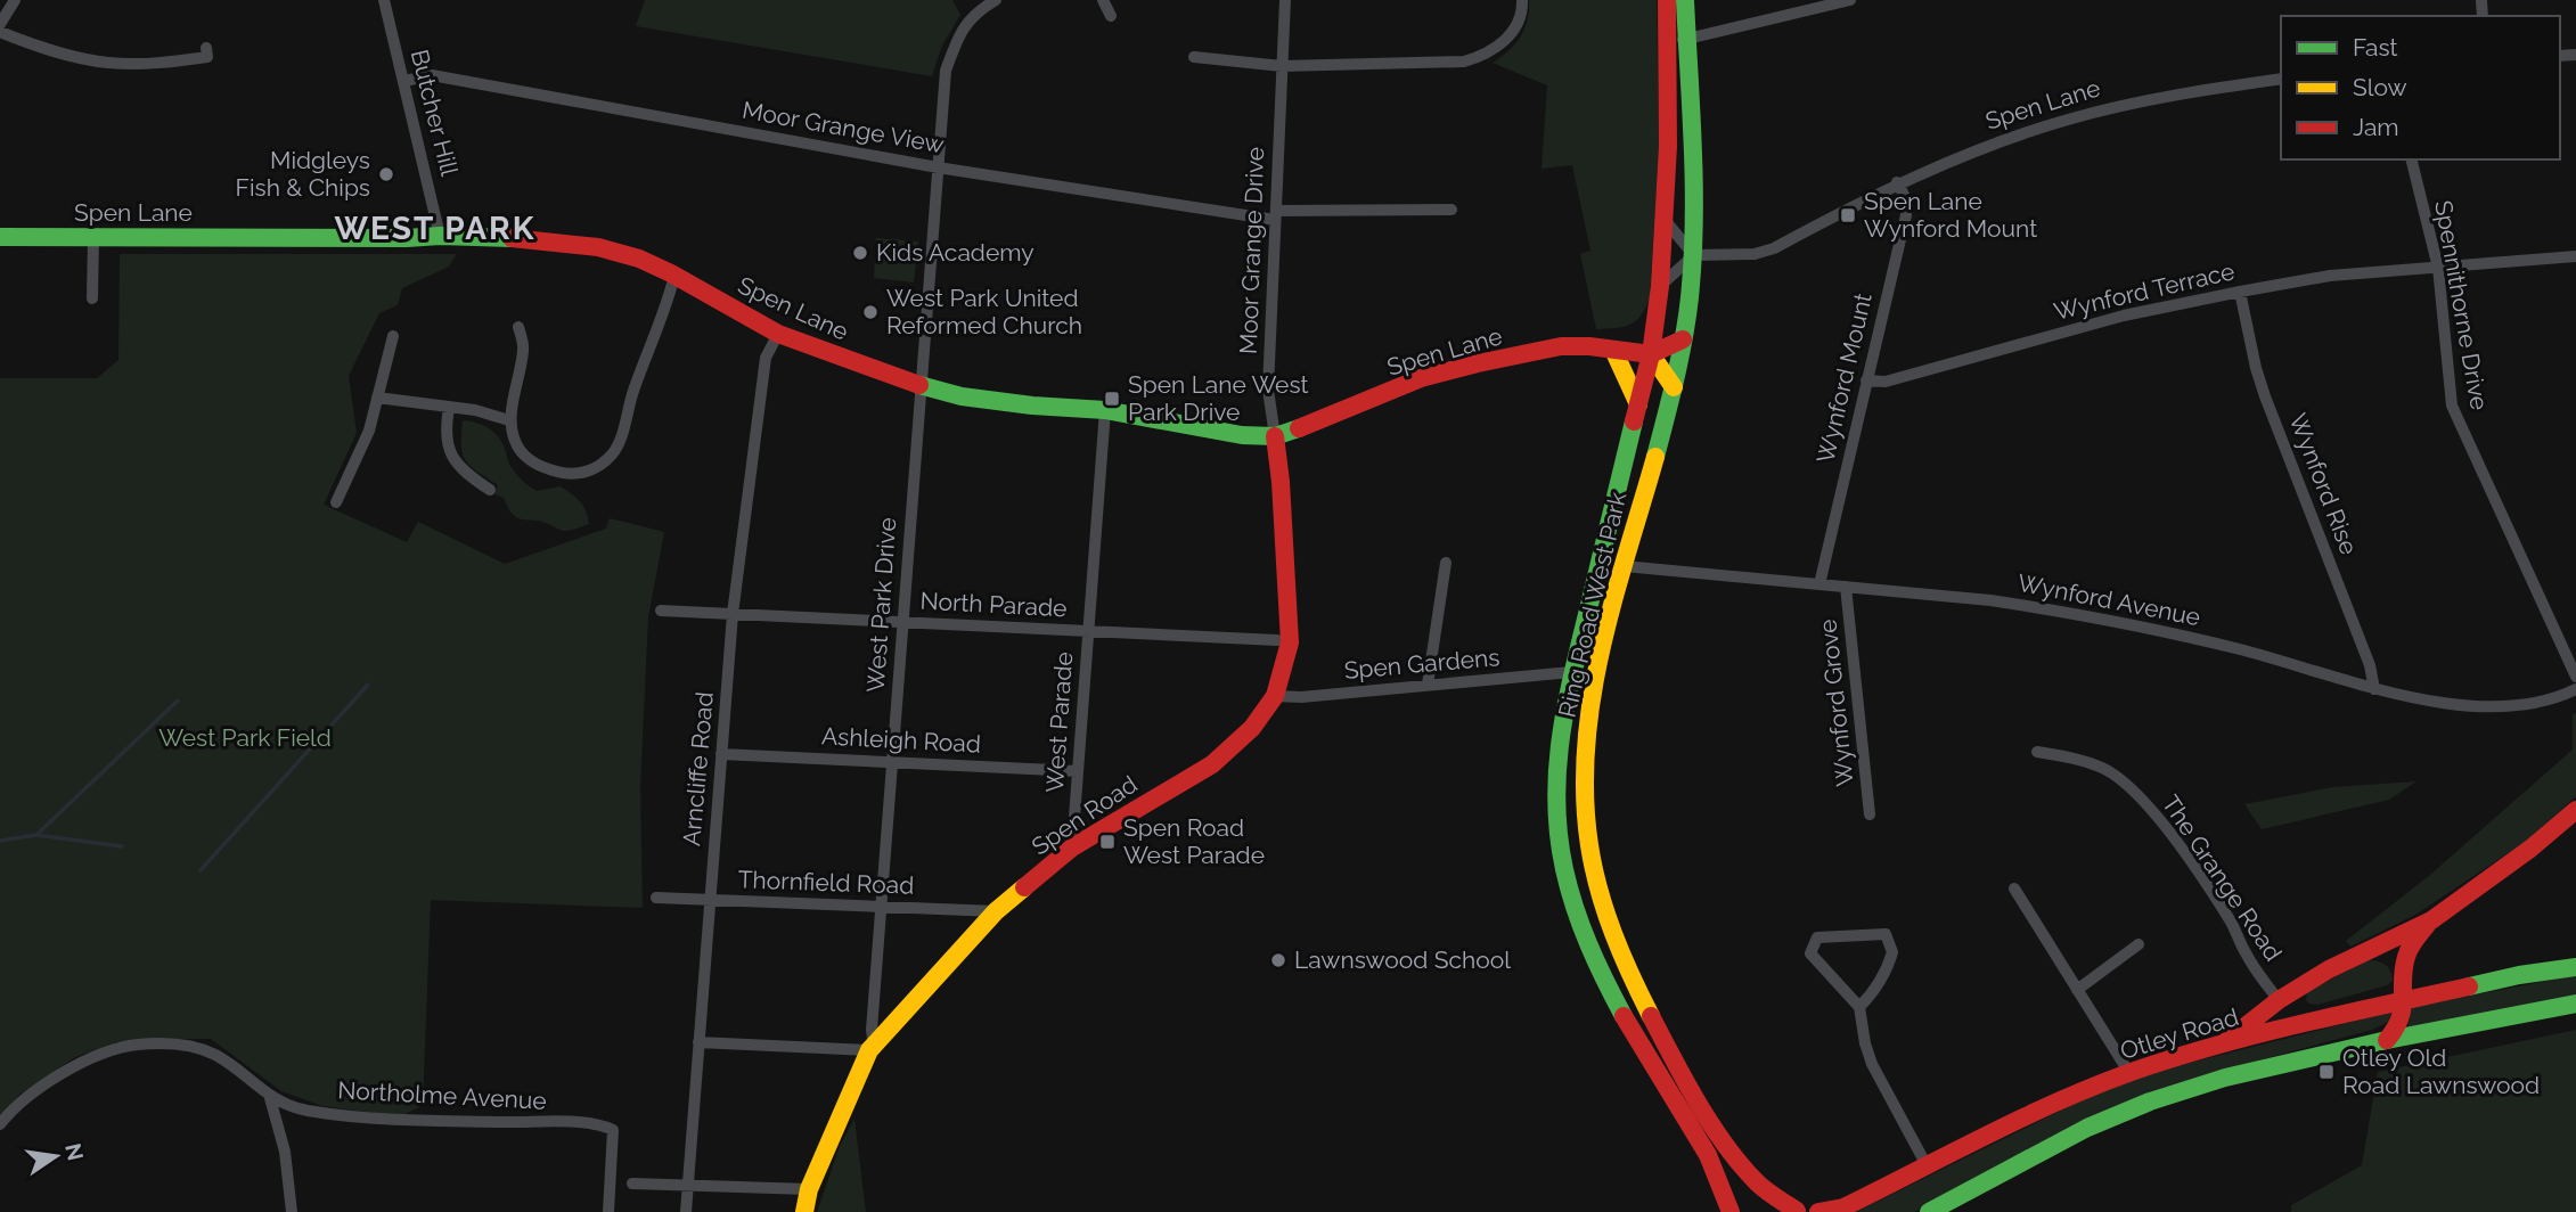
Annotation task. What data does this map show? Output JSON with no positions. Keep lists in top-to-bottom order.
{
  "streets": {
    "main road": [
      "Spen Lane",
      "Ring Road West Park",
      "Spen Road",
      "Otley Road"
    ],
    "street": [
      "Butcher Hill",
      "Moor Grange View",
      "Moor Grange Drive",
      "Wynford Terrace",
      "Spennithorne Drive",
      "Wynford Mount",
      "Wynford Rise",
      "Wynford Avenue",
      "West Park Drive",
      "North Parade",
      "Spen Gardens",
      "Wynford Grove",
      "West Parade",
      "Ashleigh Road",
      "Arncliffe Road",
      "The Grange Road",
      "Thornfield Road",
      "Northolme Avenue"
    ]
  },
  "crossings": [
    ["Spen Lane", "Butcher Hill"],
    ["Spen Lane", "Moor Grange Drive"],
    ["Spen Lane", "Wynford Mount"],
    ["Spen Lane", "West Park Drive"],
    ["Spen Lane", "Ring Road West Park"],
    ["Spen Lane", "West Parade"],
    ["Spen Lane", "Arncliffe Road"],
    ["Spen Lane", "Spen Road"],
    ["Butcher Hill", "Moor Grange View"],
    ["Moor Grange View", "Moor Grange Drive"],
    ["Moor Grange View", "West Park Drive"],
    ["Moor Grange Drive", "Spen Road"],
    ["Wynford Terrace", "Spennithorne Drive"],
    ["Wynford Terrace", "Wynford Mount"],
    ["Wynford Terrace", "Wynford Rise"],
    ["Wynford Mount", "Wynford Avenue"],
    ["Wynford Rise", "Wynford Avenue"],
    ["Wynford Avenue", "Ring Road West Park"],
    ["Wynford Avenue", "Wynford Grove"],
    ["West Park Drive", "North Parade"],
    ["West Park Drive", "Ashleigh Road"],
    ["West Park Drive", "Spen Road"],
    ["West Park Drive", "Thornfield Road"],
    ["North Parade", "West Parade"],
    ["North Parade", "Arncliffe Road"],
    ["Ring Road West Park", "Spen Gardens"],
    ["Spen Gardens", "Spen Road"],
    ["West Parade", "Ashleigh Road"],
    ["West Parade", "Spen Road"],
    ["Ashleigh Road", "Arncliffe Road"],
    ["Arncliffe Road", "Thornfield Road"],
    ["Spen Road", "Thornfield Road"]
  ],
  "districts": ["WEST PARK"],
  "parks": ["West Park Field"],
  "places": {
    "other": [
      "Midgleys Fish & Chips",
      "Kids Academy",
      "West Park United Reformed Church",
      "Lawnswood School"
    ],
    "transit": [
      "Spen Lane Wynford Mount",
      "Spen Lane West Park Drive",
      "Spen Road West Parade",
      "Otley Old Road Lawnswood"
    ]
  },
  "legend": ["Fast", "Slow", "Jam"],
  "north": "right"
}
